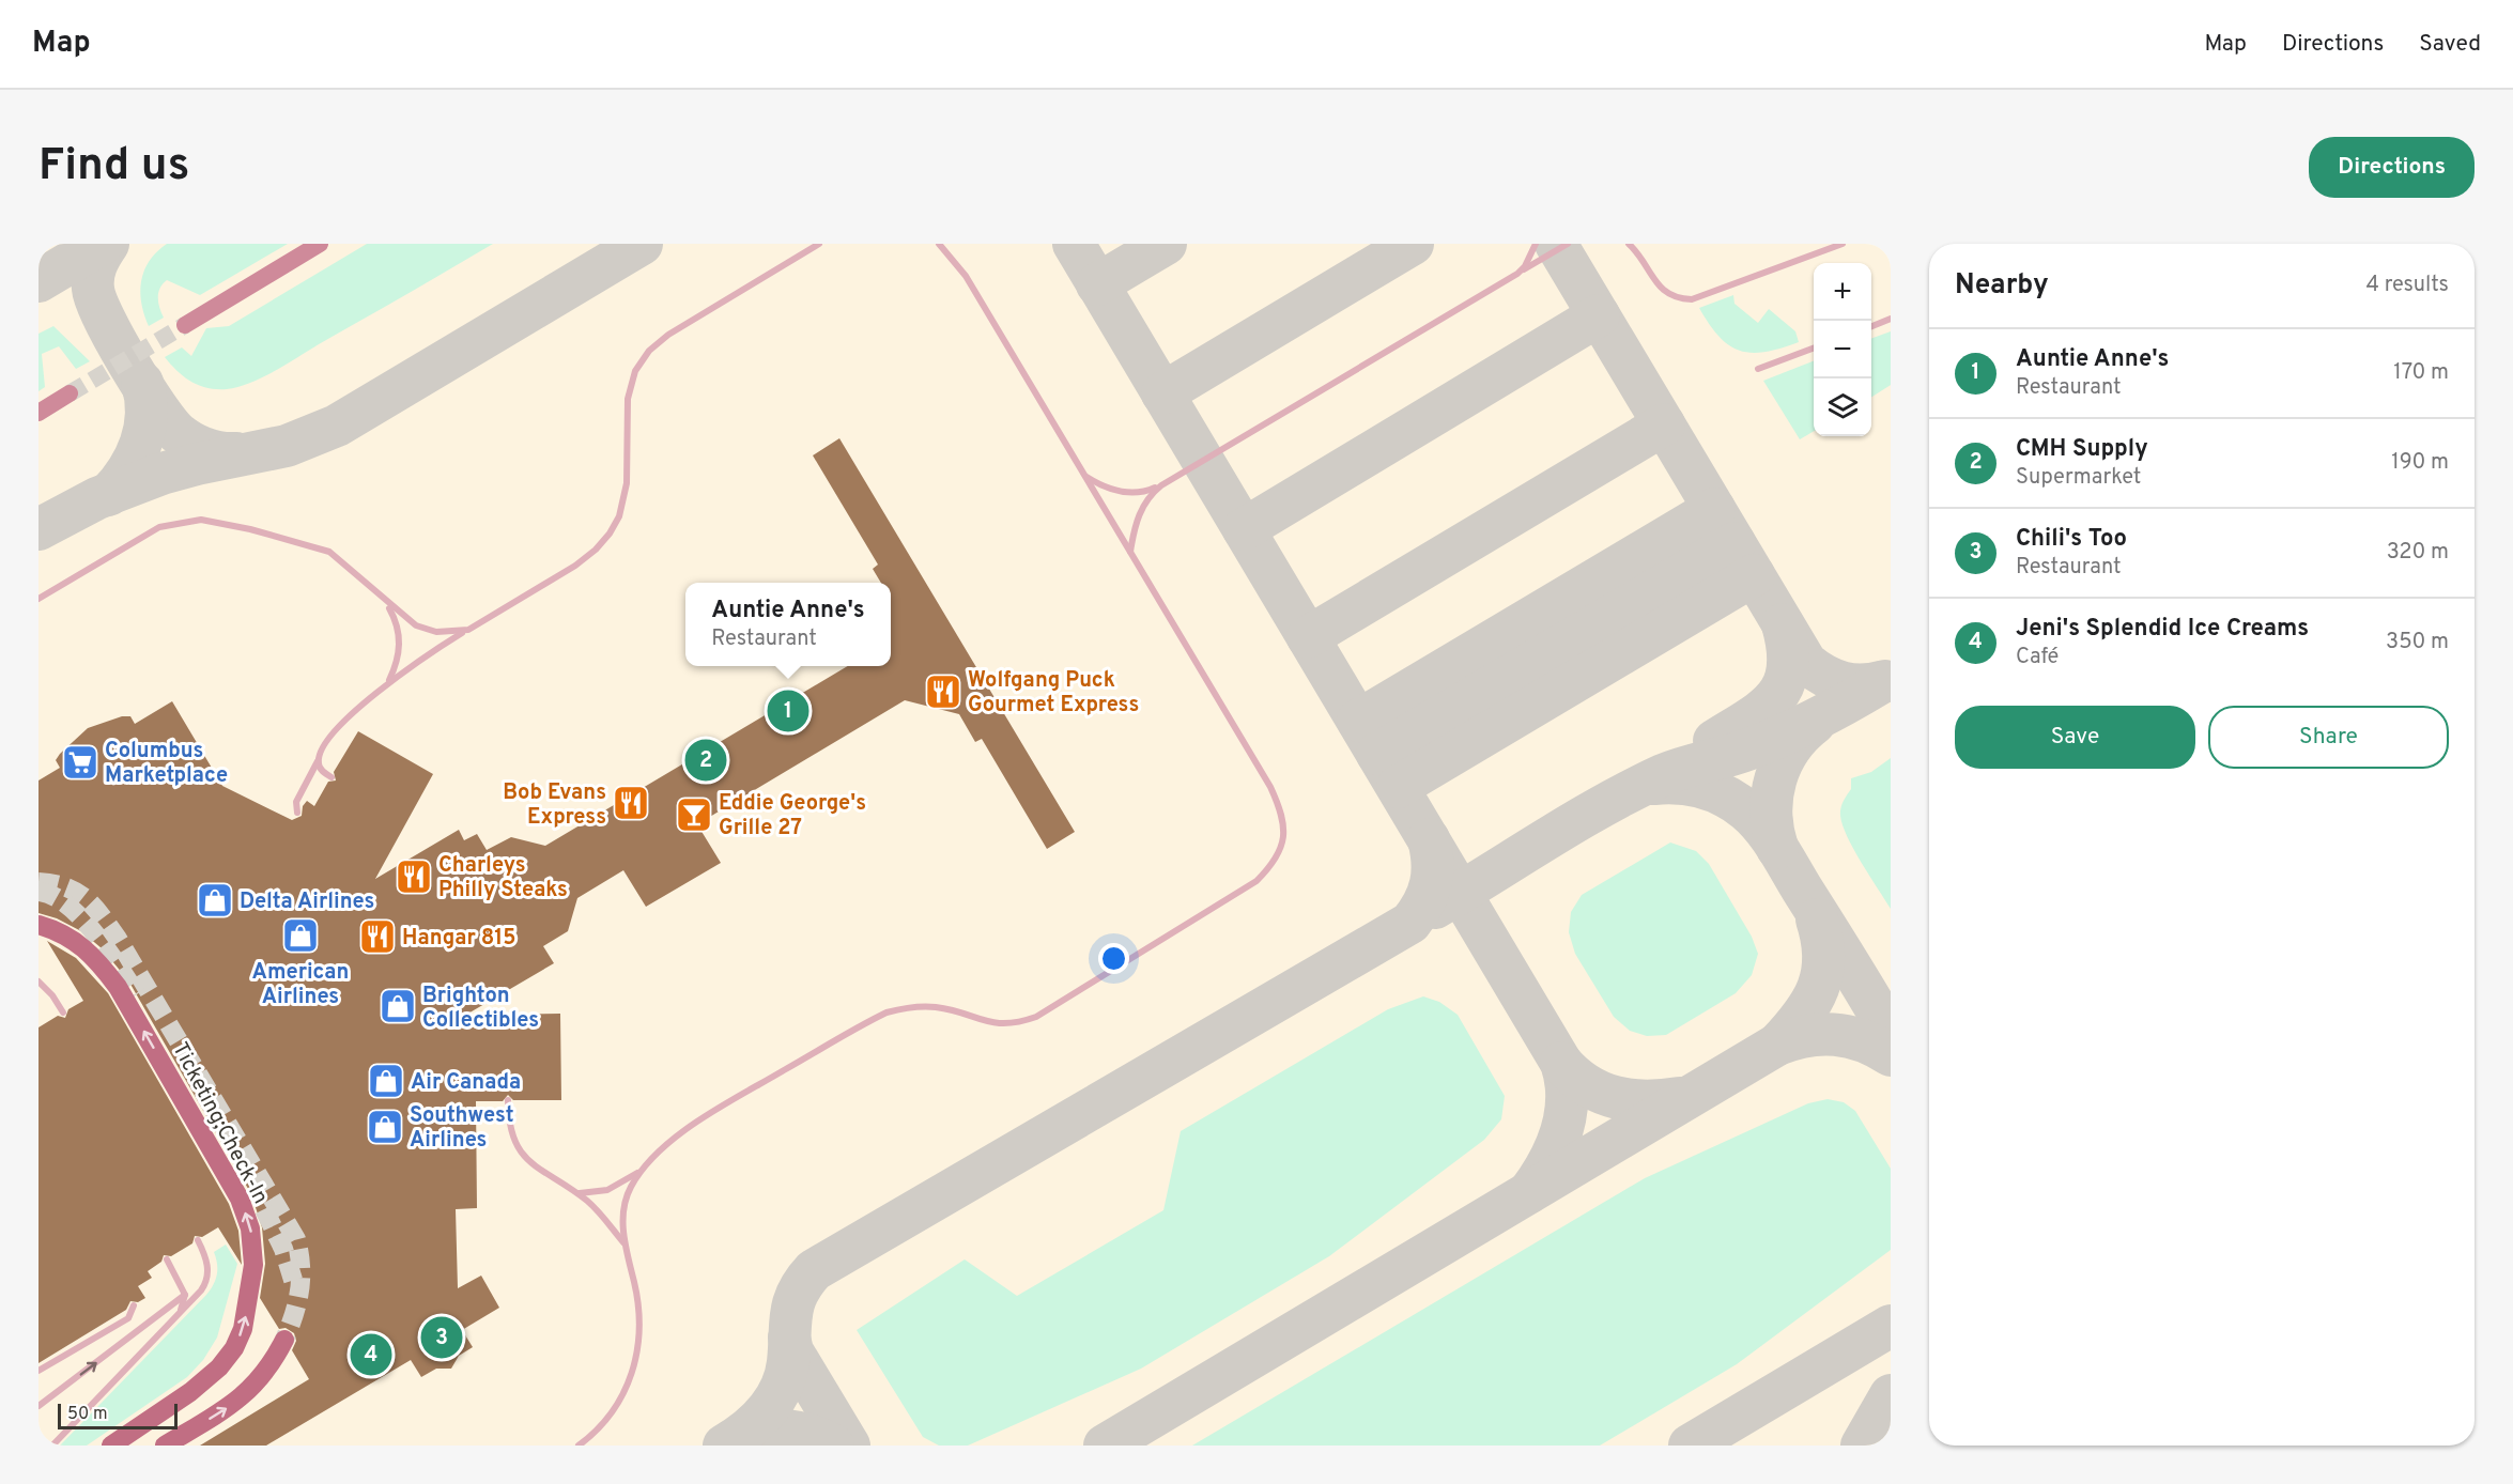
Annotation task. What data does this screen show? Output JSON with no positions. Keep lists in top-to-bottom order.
{
  "streets": {
    "main road": ["Ticketing;Check-In"]
  },
  "places": {
    "restaurant": [
      "Wolfgang Puck Gourmet Express",
      "Bob Evans Express",
      "Charleys Philly Steaks",
      "Hangar 815"
    ],
    "supermarket": ["Columbus Marketplace"],
    "bar": ["Eddie George's Grille 27"],
    "shop": [
      "Delta Airlines",
      "American Airlines",
      "Brighton Collectibles",
      "Air Canada",
      "Southwest Airlines"
    ]
  },
  "scale_bar": "50 m",
  "page": {
    "header": "Map",
    "nav": ["Map", "Directions", "Saved"],
    "buttons": [
      "Directions",
      ["Save", "Share"]
    ],
    "title": "Find us",
    "heading": ["Nearby", "4 results"],
    "map_buttons": ["+", "−"],
    "list": [
      {
        "mark": "1",
        "name": "Auntie Anne's",
        "note": "Restaurant",
        "value": "170 m"
      },
      {
        "mark": "2",
        "name": "CMH Supply",
        "note": "Supermarket",
        "value": "190 m"
      },
      {
        "mark": "3",
        "name": "Chili's Too",
        "note": "Restaurant",
        "value": "320 m"
      },
      {
        "mark": "4",
        "name": "Jeni's Splendid Ice Creams",
        "note": "Café",
        "value": "350 m"
      }
    ],
    "popup": ["Auntie Anne's", "Restaurant"],
    "pins": [
      "1",
      "2",
      "3",
      "4"
    ],
    "scale": "50 m"
  }
}
